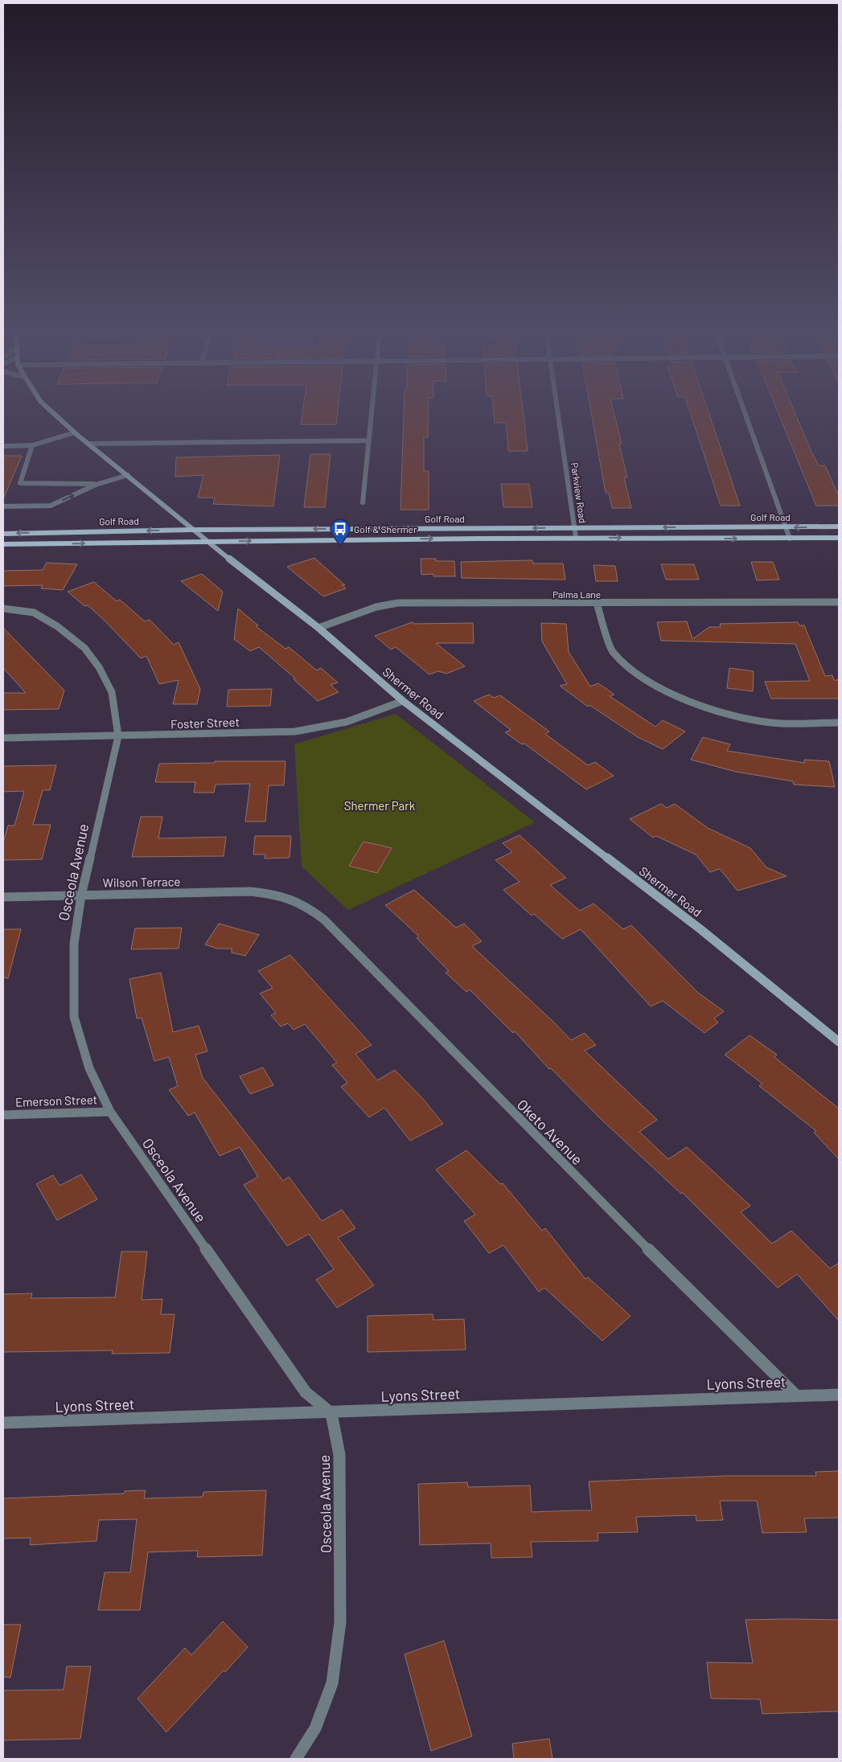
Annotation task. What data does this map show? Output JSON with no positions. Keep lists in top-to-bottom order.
{
  "streets": {
    "main road": ["Golf Road", "Shermer Road"],
    "street": [
      "Parkview Road",
      "Palma Lane",
      "Foster Street",
      "Osceola Avenue",
      "Wilson Terrace",
      "Emerson Street",
      "Oketo Avenue",
      "Lyons Street"
    ]
  },
  "crossings": [
    ["Parkview Road", "Golf Road"],
    ["Golf Road", "Shermer Road"],
    ["Palma Lane", "Shermer Road"],
    ["Shermer Road", "Foster Street"],
    ["Foster Street", "Osceola Avenue"],
    ["Osceola Avenue", "Wilson Terrace"],
    ["Osceola Avenue", "Emerson Street"],
    ["Osceola Avenue", "Lyons Street"],
    ["Wilson Terrace", "Oketo Avenue"],
    ["Oketo Avenue", "Lyons Street"]
  ],
  "parks": ["Shermer Park"],
  "places": {
    "bus stop": ["Golf & Shermer"]
  }
}
